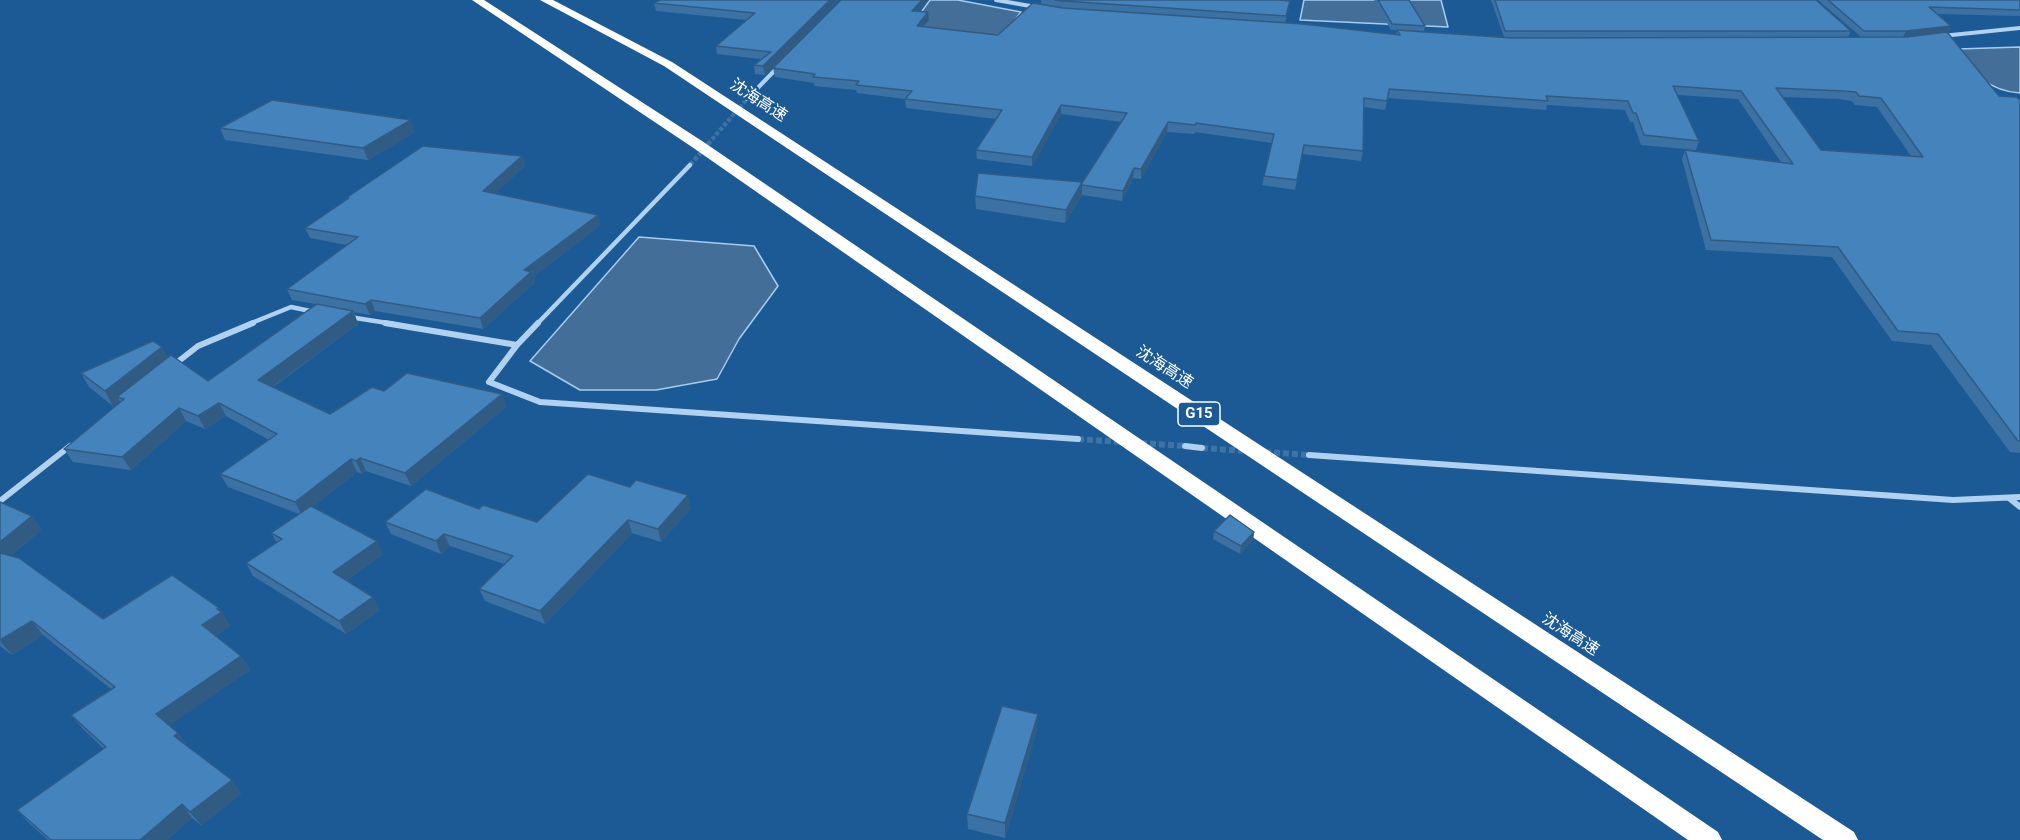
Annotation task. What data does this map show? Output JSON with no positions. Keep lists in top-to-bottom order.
{
  "streets": {
    "highway": ["沈海高速", "G15"]
  }
}
